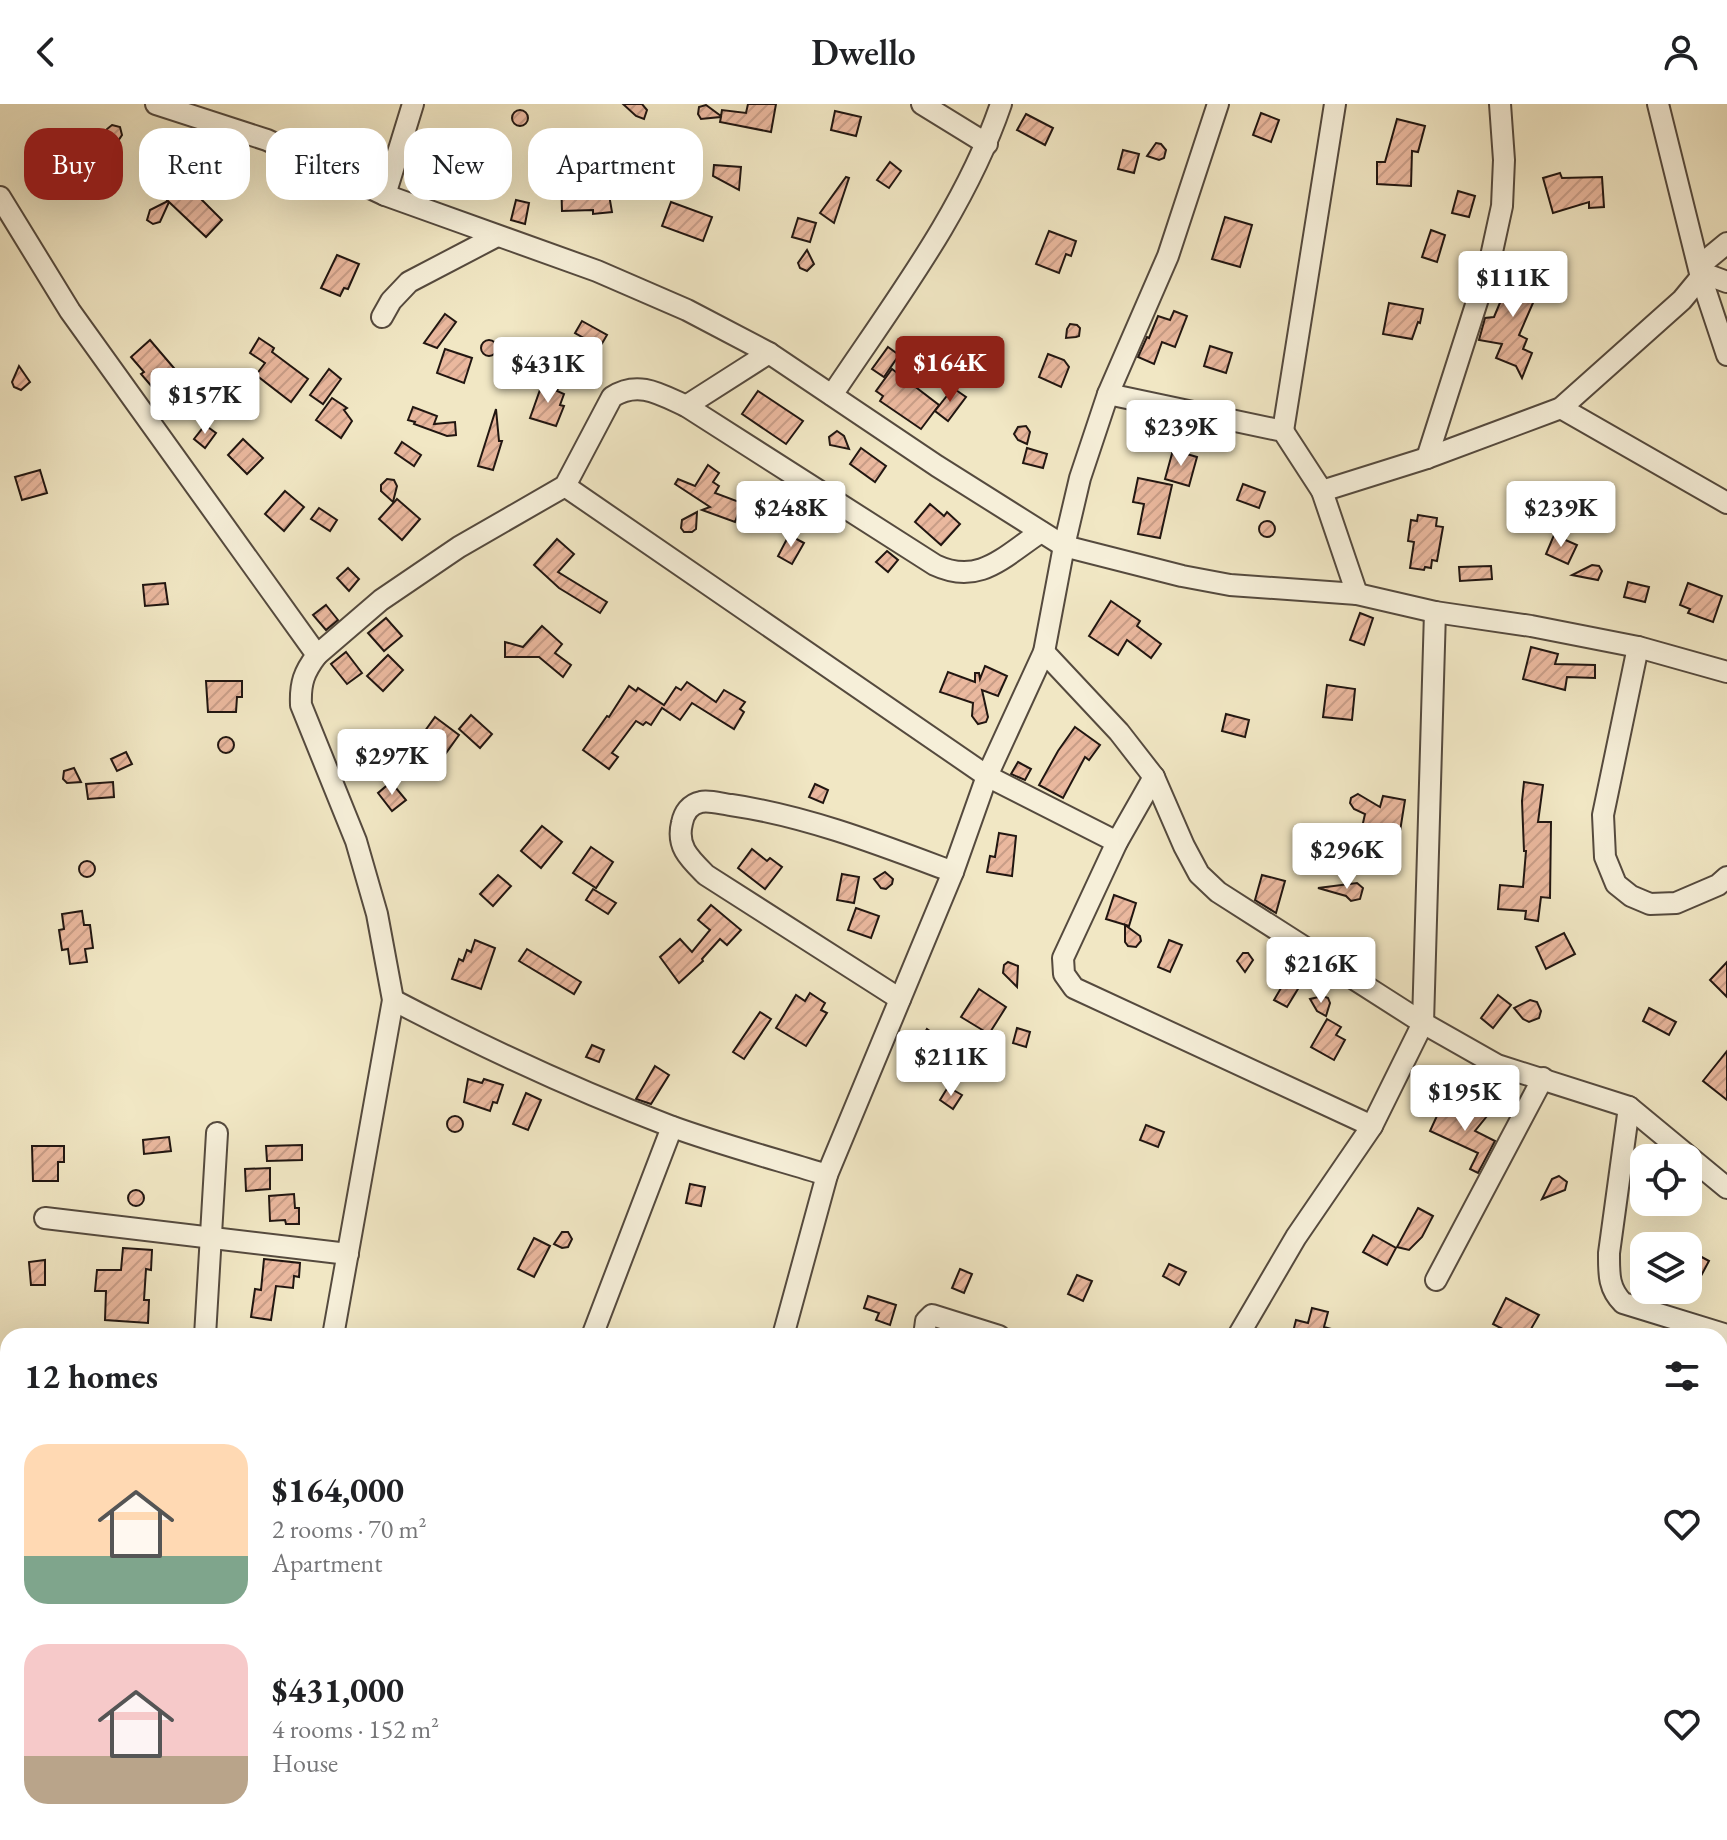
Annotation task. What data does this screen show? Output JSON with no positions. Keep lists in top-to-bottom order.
{
  "page": {
    "header": "Dwello",
    "chip": [
      "Buy",
      "Rent",
      "Filters",
      "New",
      "Apartment"
    ],
    "price": [
      "$111K",
      "$164K",
      "$431K",
      "$157K",
      "$239K",
      "$248K",
      "$239K",
      "$297K",
      "$296K",
      "$216K",
      "$211K",
      "$195K"
    ],
    "heading": "12 homes",
    "list": [
      {
        "name": "$164,000",
        "note": "2 rooms · 70 m² · Apartment"
      },
      {
        "name": "$431,000",
        "note": "4 rooms · 152 m² · House"
      }
    ]
  }
}
